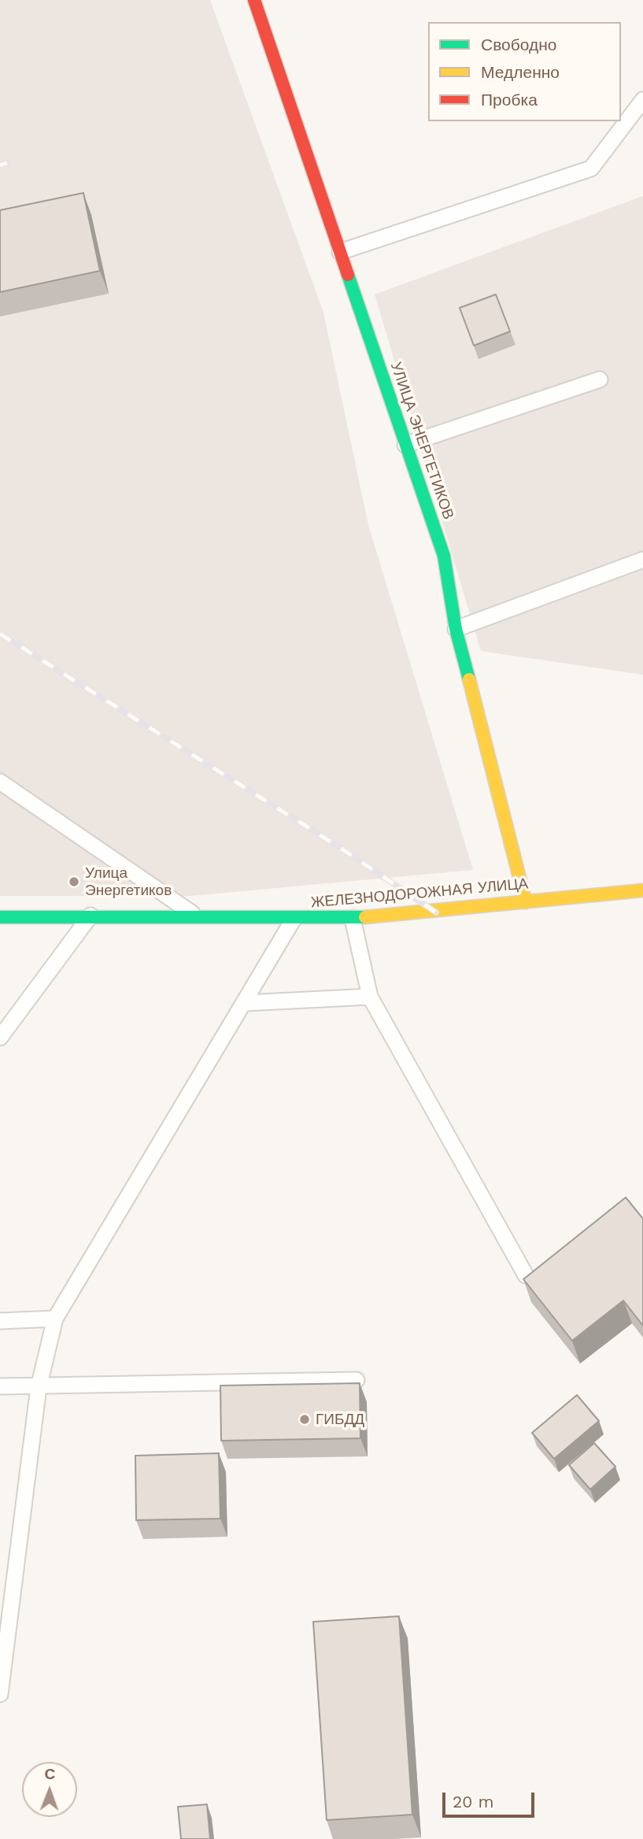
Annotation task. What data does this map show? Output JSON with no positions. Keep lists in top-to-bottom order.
{
  "streets": {
    "street": ["УЛИЦА ЭНЕРГЕТИКОВ", "ЖЕЛЕЗНОДОРОЖНАЯ УЛИЦА"]
  },
  "crossings": [
    ["УЛИЦА ЭНЕРГЕТИКОВ", "ЖЕЛЕЗНОДОРОЖНАЯ УЛИЦА"]
  ],
  "places": ["Улица Энергетиков", "ГИБДД"],
  "legend": ["Свободно", "Медленно", "Пробка"],
  "scale_bar": "20 m",
  "north": "top"
}
